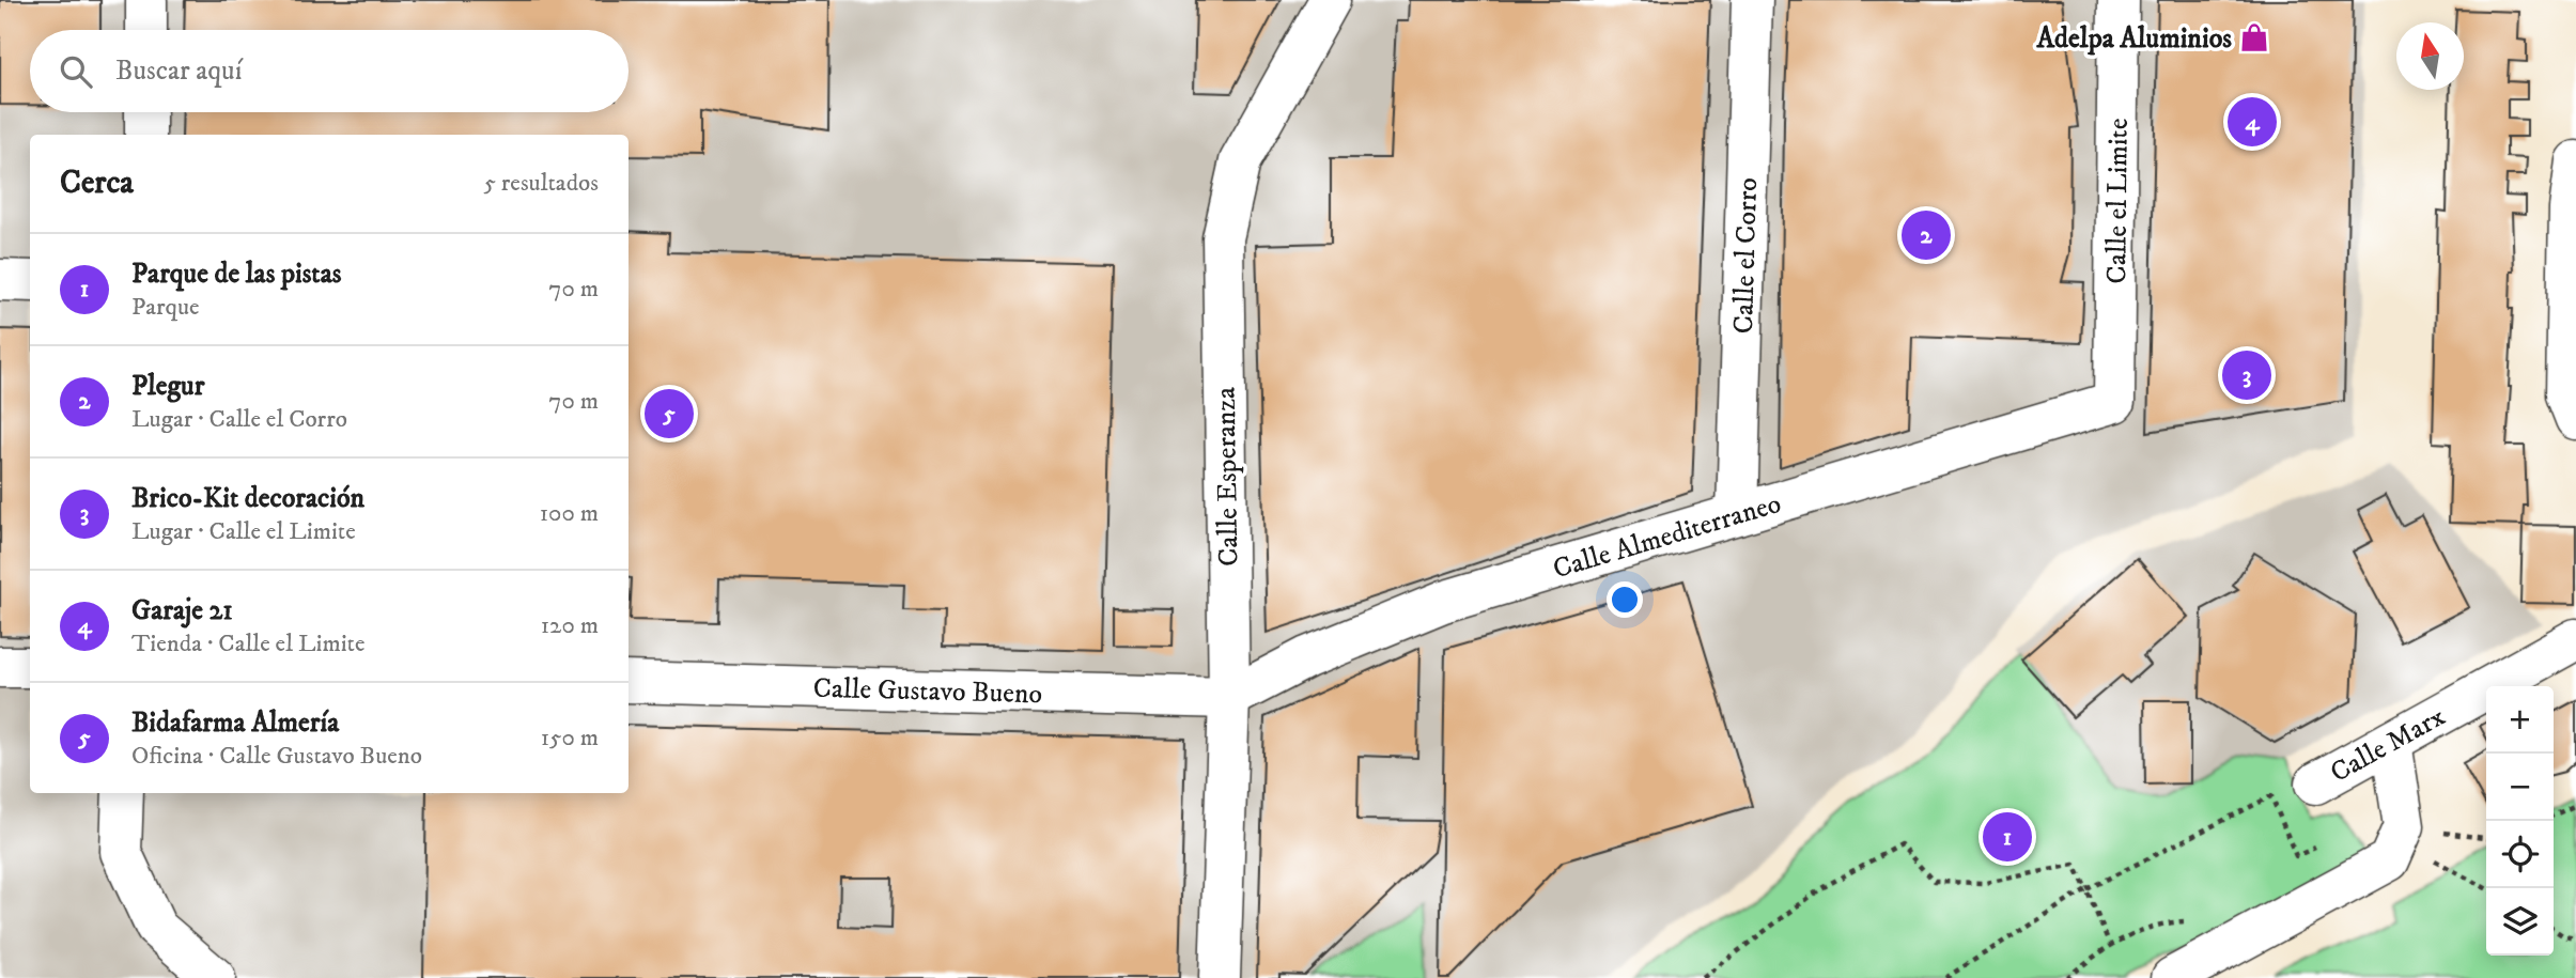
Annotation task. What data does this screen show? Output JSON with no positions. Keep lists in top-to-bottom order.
{
  "streets": {
    "street": [
      "Calle el Limite",
      "Calle el Corro",
      "Calle Esperanza",
      "Calle Almediterraneo",
      "Calle Gustavo Bueno",
      "Calle Marx"
    ]
  },
  "crossings": [
    ["Calle el Limite", "Calle Almediterraneo"],
    ["Calle el Corro", "Calle Almediterraneo"],
    ["Calle Esperanza", "Calle Almediterraneo"],
    ["Calle Esperanza", "Calle Gustavo Bueno"],
    ["Calle Almediterraneo", "Calle Gustavo Bueno"]
  ],
  "places": {
    "shop": ["Adelpa Aluminios"]
  },
  "north": "top",
  "page": {
    "search": "Buscar aquí",
    "pins": [
      "4",
      "2",
      "3",
      "5",
      "1"
    ],
    "heading": ["Cerca", "5 resultados"],
    "list": [
      {
        "mark": "1",
        "name": "Parque de las pistas",
        "note": "Parque",
        "value": "70 m"
      },
      {
        "mark": "2",
        "name": "Plegur",
        "note": "Lugar · Calle el Corro",
        "value": "70 m"
      },
      {
        "mark": "3",
        "name": "Brico-Kit decoración",
        "note": "Lugar · Calle el Limite",
        "value": "100 m"
      },
      {
        "mark": "4",
        "name": "Garaje 21",
        "note": "Tienda · Calle el Limite",
        "value": "120 m"
      },
      {
        "mark": "5",
        "name": "Bidafarma Almería",
        "note": "Oficina · Calle Gustavo Bueno",
        "value": "150 m"
      }
    ],
    "map_buttons": ["+", "−"]
  }
}
